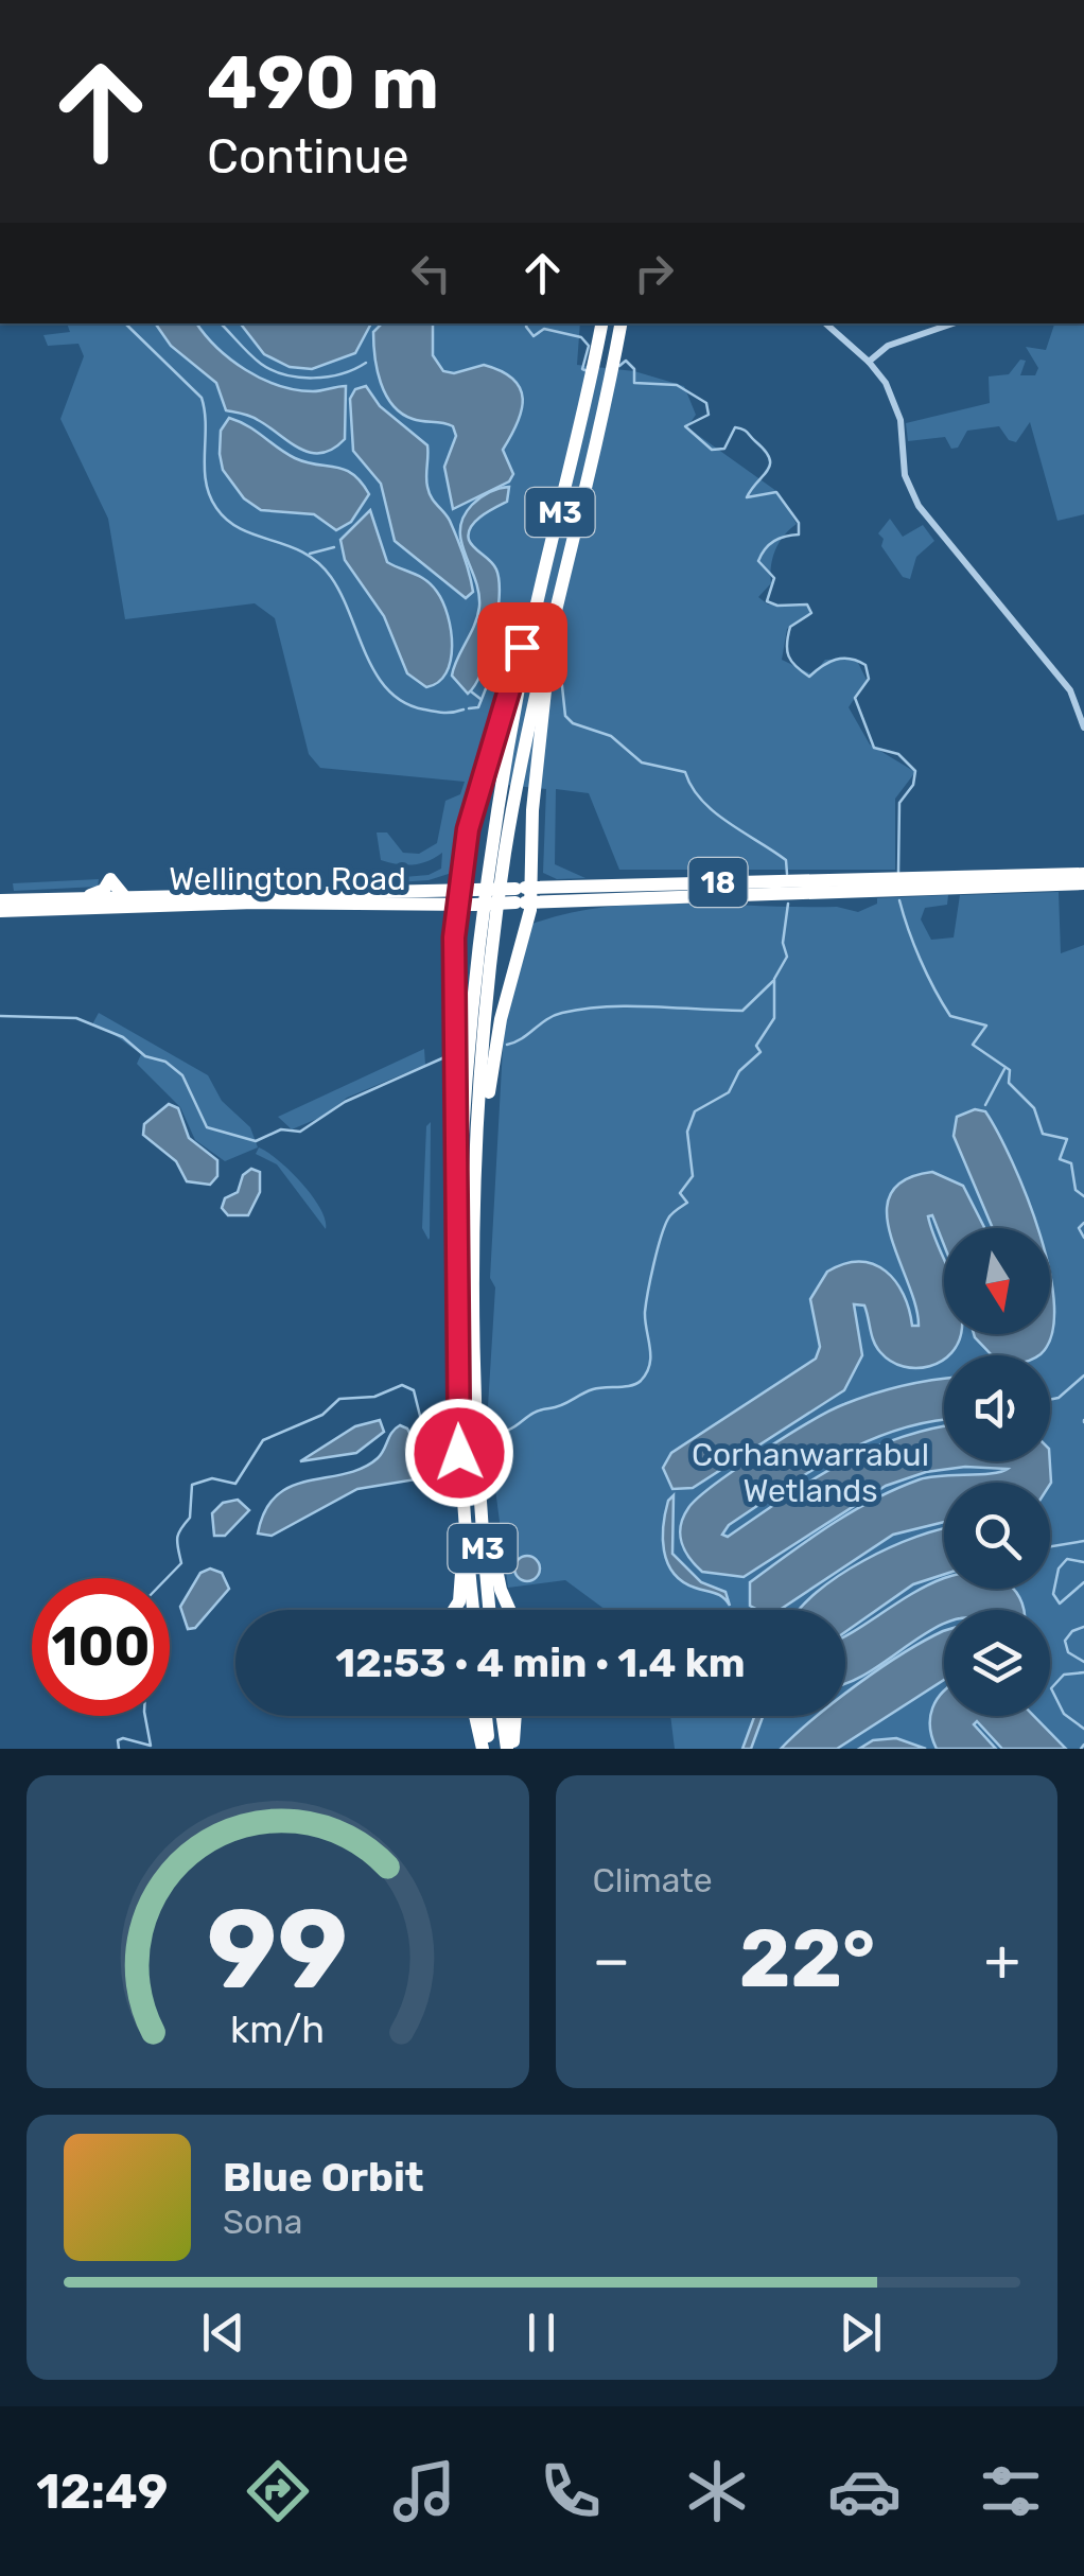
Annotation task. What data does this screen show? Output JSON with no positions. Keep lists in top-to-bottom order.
{
  "streets": {
    "highway": ["M3", "Wellington Road", "18"]
  },
  "parks": ["Corhanwarrabul Wetlands"],
  "north": "bottom",
  "page": {
    "turn": ["490 m", "Continue"],
    "limit": "100",
    "trip": "12:53 · 4 min · 1.4 km",
    "tile": "Climate",
    "heat": ["−", "22°", "+"],
    "song": ["Blue Orbit", "Sona"],
    "tabs": "12:49",
    "gauge": ["99", "km/h"]
  }
}
